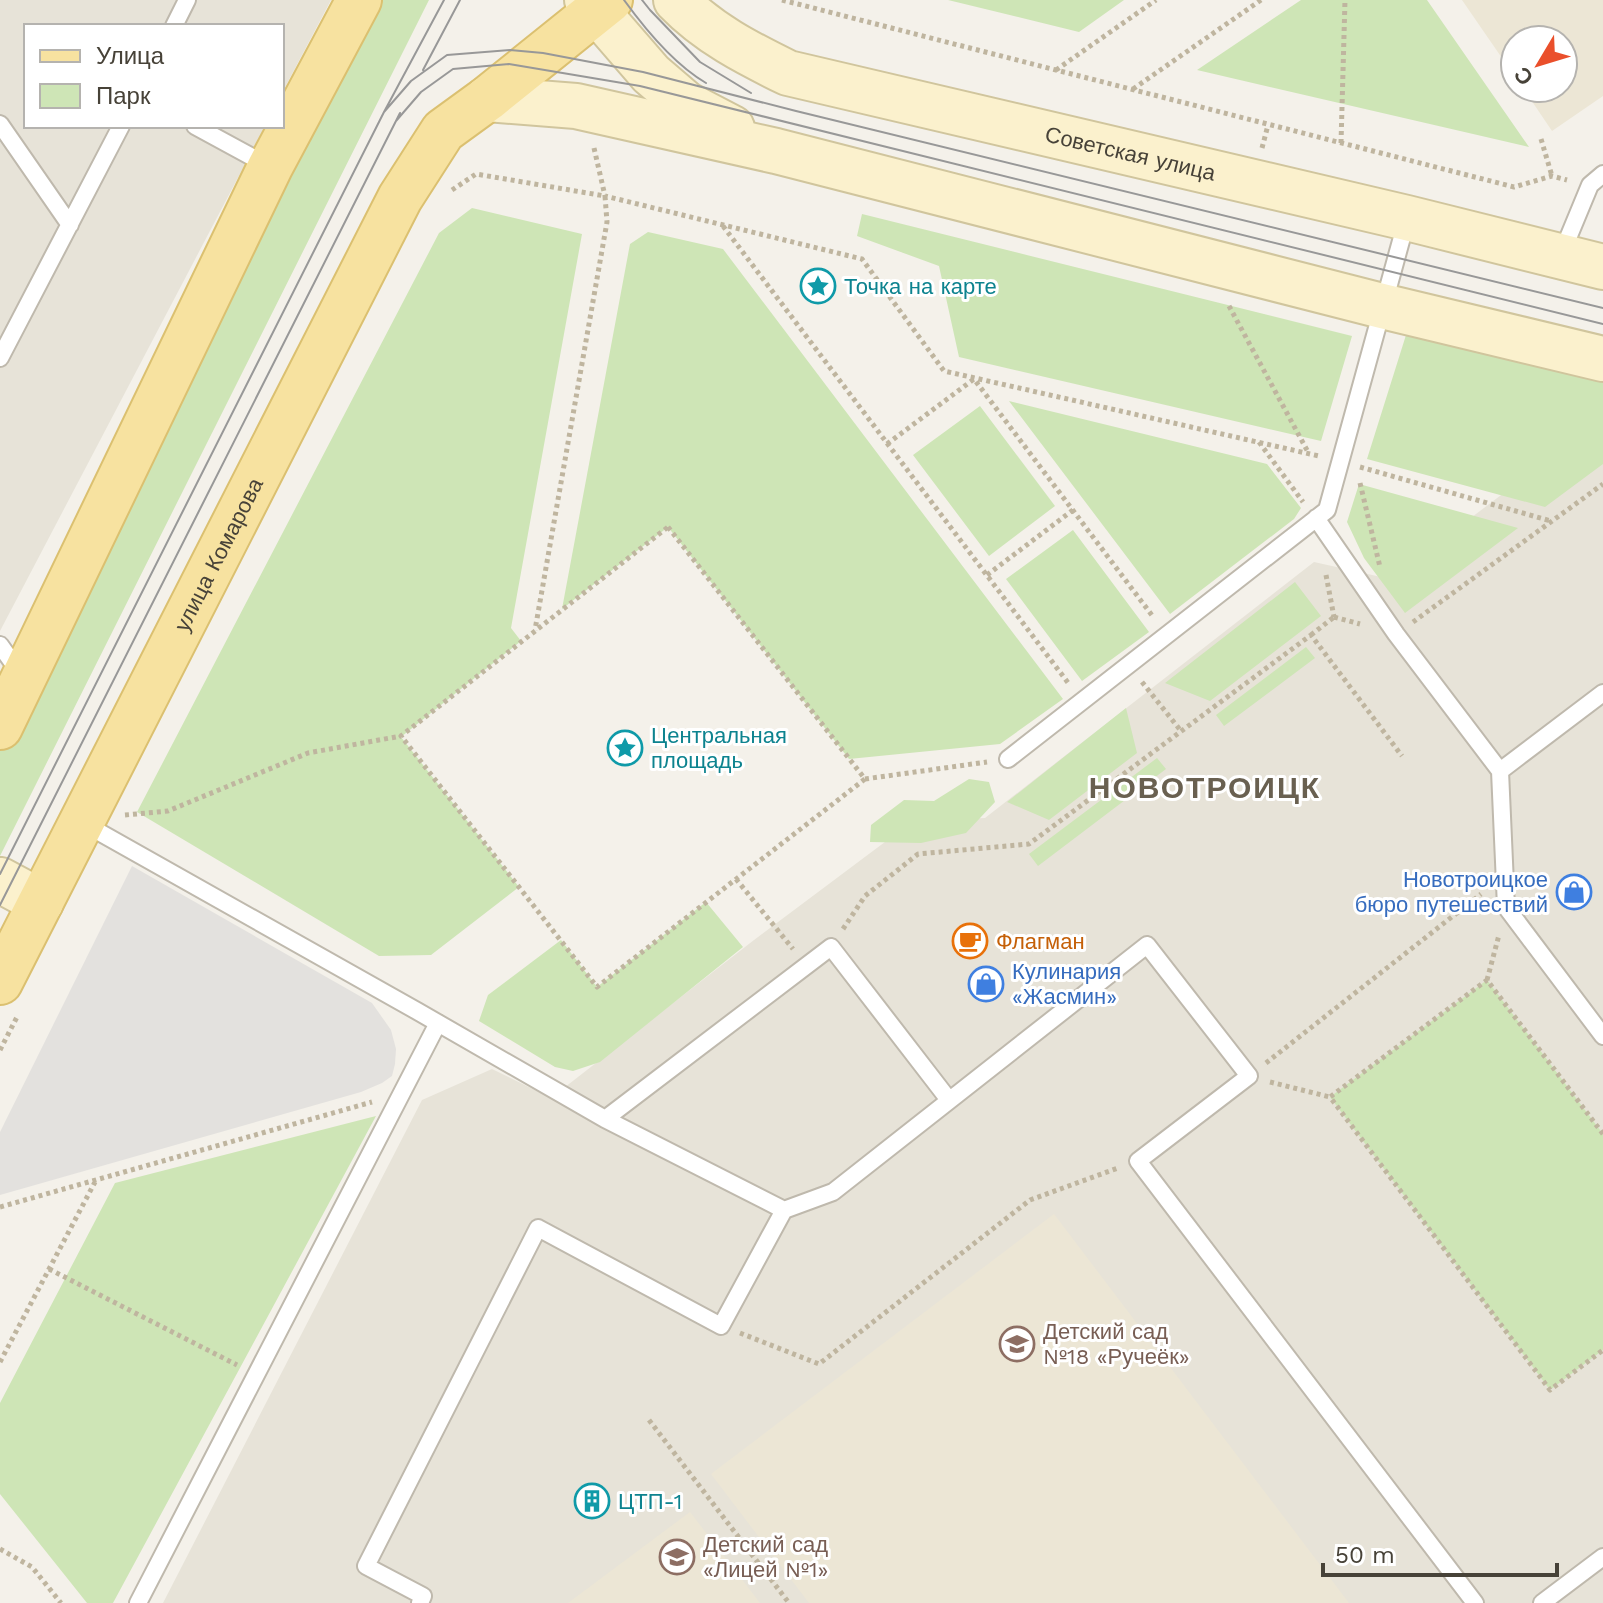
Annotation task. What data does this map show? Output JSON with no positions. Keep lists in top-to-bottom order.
{
  "streets": {
    "main road": ["Советская улица", "улица Комарова"]
  },
  "districts": ["НОВОТРОИЦК"],
  "places": {
    "place": ["Точка на карте", "Центральная площадь"],
    "shop": ["Новотроицкое бюро путешествий", "Кулинария «Жасмин»"],
    "cafe": ["Флагман"],
    "school or university": ["Детский сад №18 «Ручеёк»", "Детский сад «Лицей №1»"],
    "building": ["ЦТП-1"]
  },
  "legend": ["Улица", "Парк"],
  "scale_bar": "50 m",
  "north": "bottom left"
}
